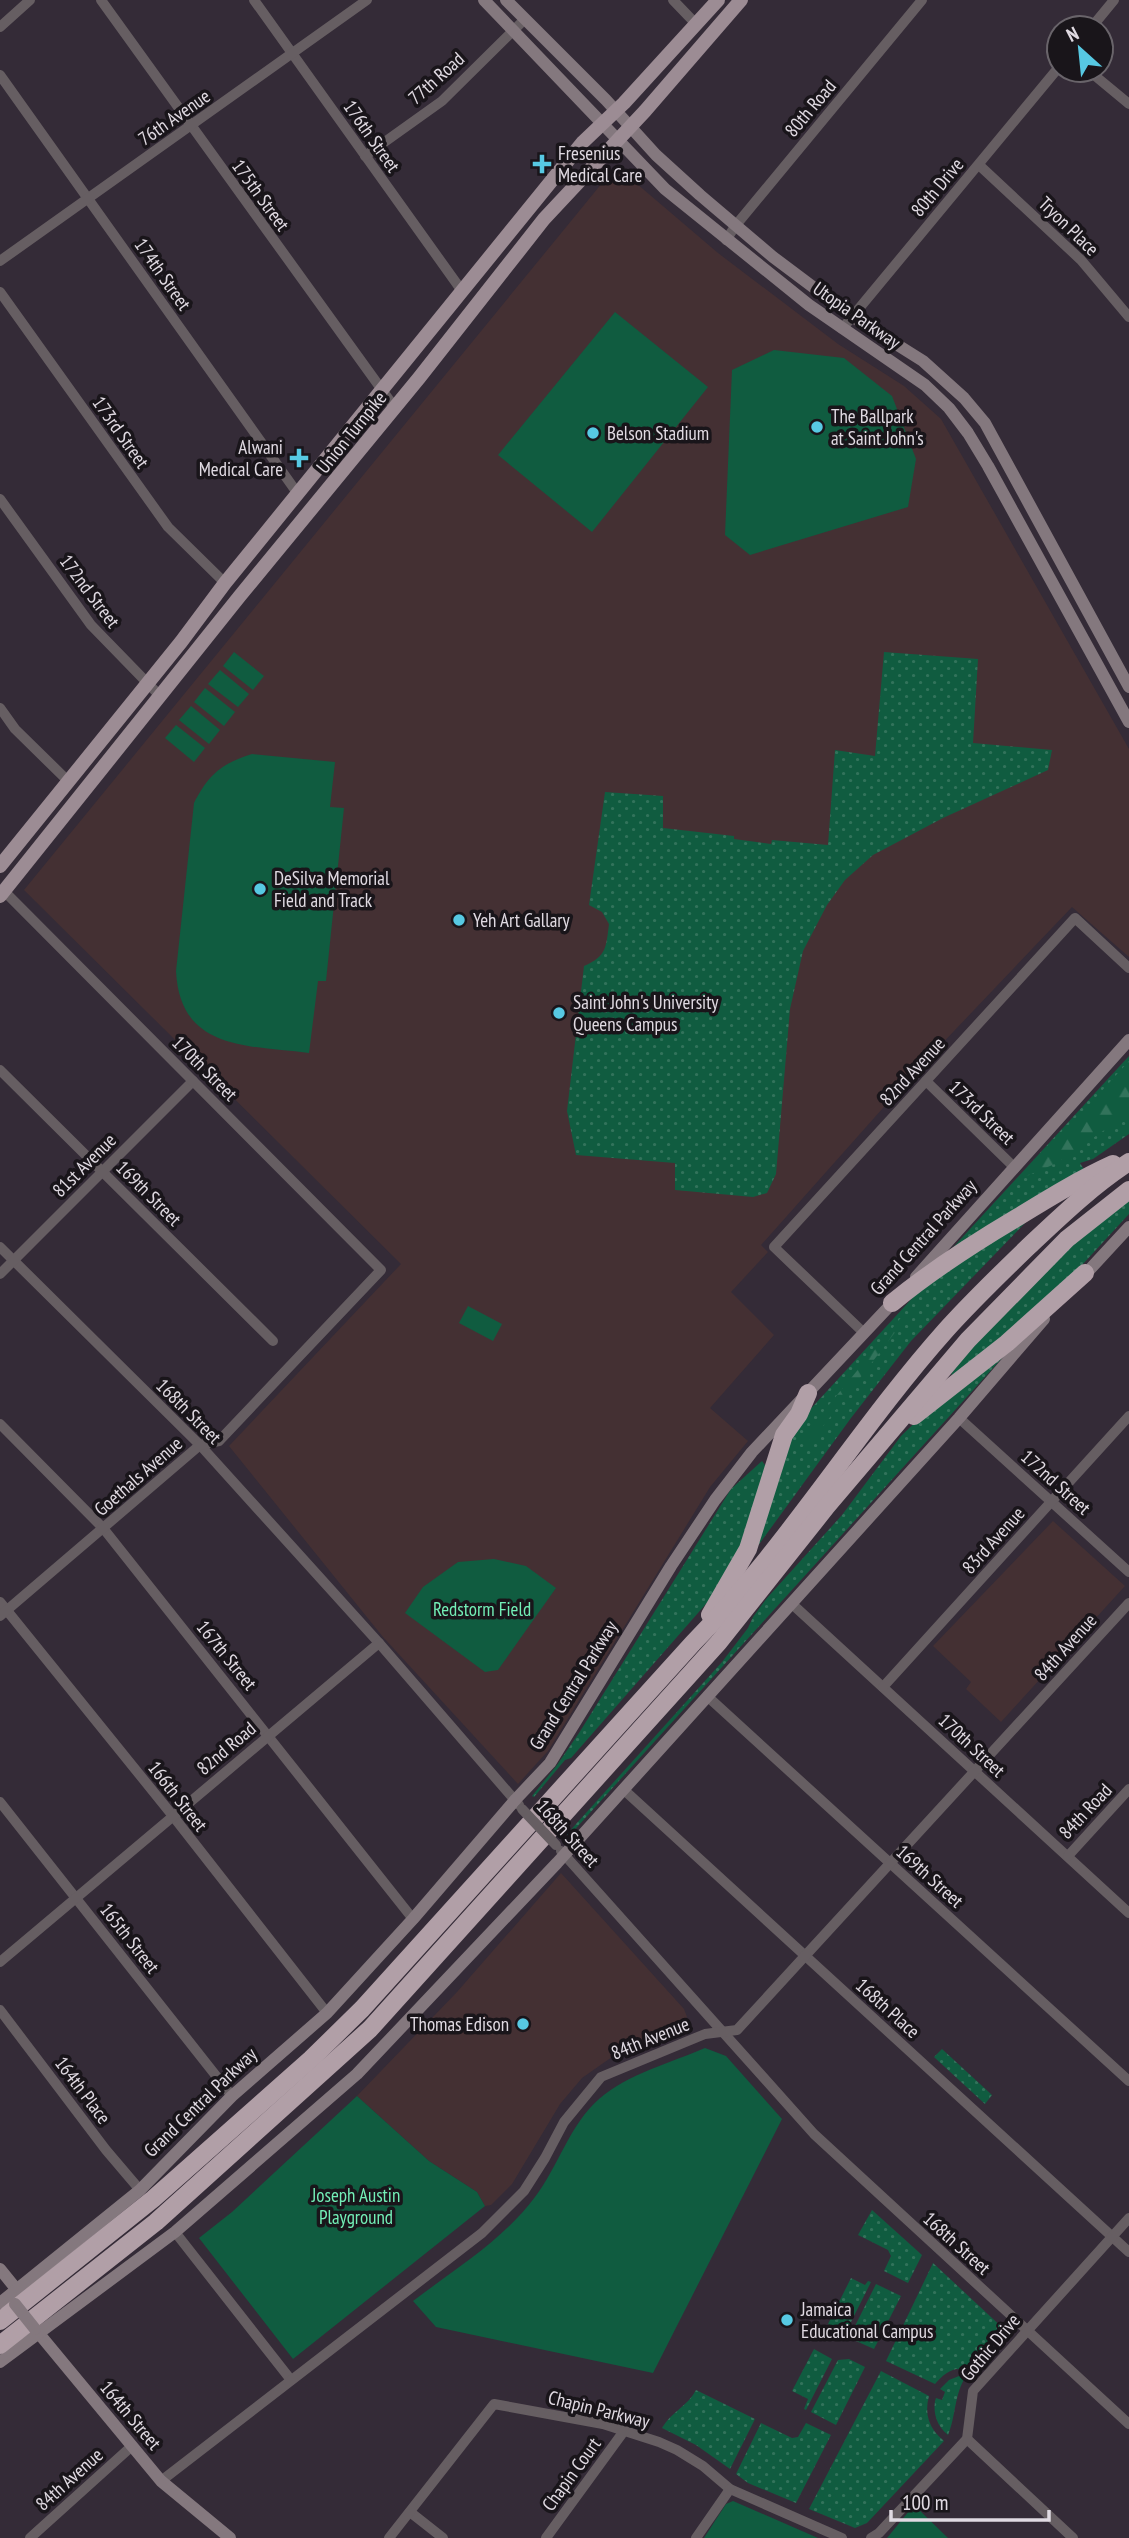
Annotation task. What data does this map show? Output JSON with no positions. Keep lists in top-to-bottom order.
{
  "streets": {
    "highway": ["Grand Central Parkway"],
    "main road": ["Utopia Parkway", "Union Turnpike", "164th Street"],
    "street": [
      "77th Road",
      "80th Road",
      "76th Avenue",
      "176th Street",
      "80th Drive",
      "175th Street",
      "Tryon Place",
      "174th Street",
      "173rd Street",
      "172nd Street",
      "170th Street",
      "82nd Avenue",
      "81st Avenue",
      "169th Street",
      "168th Street",
      "Goethals Avenue",
      "83rd Avenue",
      "84th Avenue",
      "167th Street",
      "82nd Road",
      "166th Street",
      "84th Road",
      "165th Street",
      "168th Place",
      "164th Place",
      "Gothic Drive",
      "Chapin Parkway",
      "Chapin Court"
    ]
  },
  "crossings": [
    ["77th Road", "176th Street"],
    ["77th Road", "Utopia Parkway"],
    ["80th Road", "Utopia Parkway"],
    ["76th Avenue", "176th Street"],
    ["76th Avenue", "175th Street"],
    ["76th Avenue", "174th Street"],
    ["176th Street", "Union Turnpike"],
    ["80th Drive", "Tryon Place"],
    ["80th Drive", "Utopia Parkway"],
    ["175th Street", "Union Turnpike"],
    ["174th Street", "Union Turnpike"],
    ["Utopia Parkway", "Union Turnpike"],
    ["173rd Street", "Union Turnpike"],
    ["173rd Street", "82nd Avenue"],
    ["173rd Street", "Grand Central Parkway"],
    ["Union Turnpike", "172nd Street"],
    ["Union Turnpike", "170th Street"],
    ["172nd Street", "83rd Avenue"],
    ["170th Street", "81st Avenue"],
    ["170th Street", "Goethals Avenue"],
    ["170th Street", "83rd Avenue"],
    ["170th Street", "84th Avenue"],
    ["170th Street", "84th Road"],
    ["82nd Avenue", "Grand Central Parkway"],
    ["81st Avenue", "169th Street"],
    ["81st Avenue", "168th Street"],
    ["169th Street", "84th Avenue"],
    ["Grand Central Parkway", "168th Street"],
    ["Grand Central Parkway", "167th Street"],
    ["Grand Central Parkway", "166th Street"],
    ["Grand Central Parkway", "165th Street"],
    ["Grand Central Parkway", "164th Place"],
    ["168th Street", "Goethals Avenue"],
    ["168th Street", "84th Avenue"],
    ["168th Street", "82nd Road"],
    ["168th Street", "Gothic Drive"],
    ["Goethals Avenue", "167th Street"],
    ["Goethals Avenue", "166th Street"],
    ["84th Avenue", "168th Place"],
    ["84th Avenue", "164th Street"],
    ["167th Street", "82nd Road"],
    ["82nd Road", "166th Street"],
    ["82nd Road", "165th Street"],
    ["168th Place", "Gothic Drive"],
    ["Chapin Parkway", "Chapin Court"]
  ],
  "parks": ["Redstorm Field", "Joseph Austin Playground"],
  "places": {
    "health": ["Fresenius Medical Care", "Alwani Medical Care"],
    "other": [
      "The Ballpark at Saint John's",
      "Belson Stadium",
      "DeSilva Memorial Field and Track",
      "Yeh Art Gallary",
      "Saint John's University Queens Campus",
      "Thomas Edison",
      "Jamaica Educational Campus"
    ]
  },
  "scale_bar": "100 m",
  "north": "top left"
}
